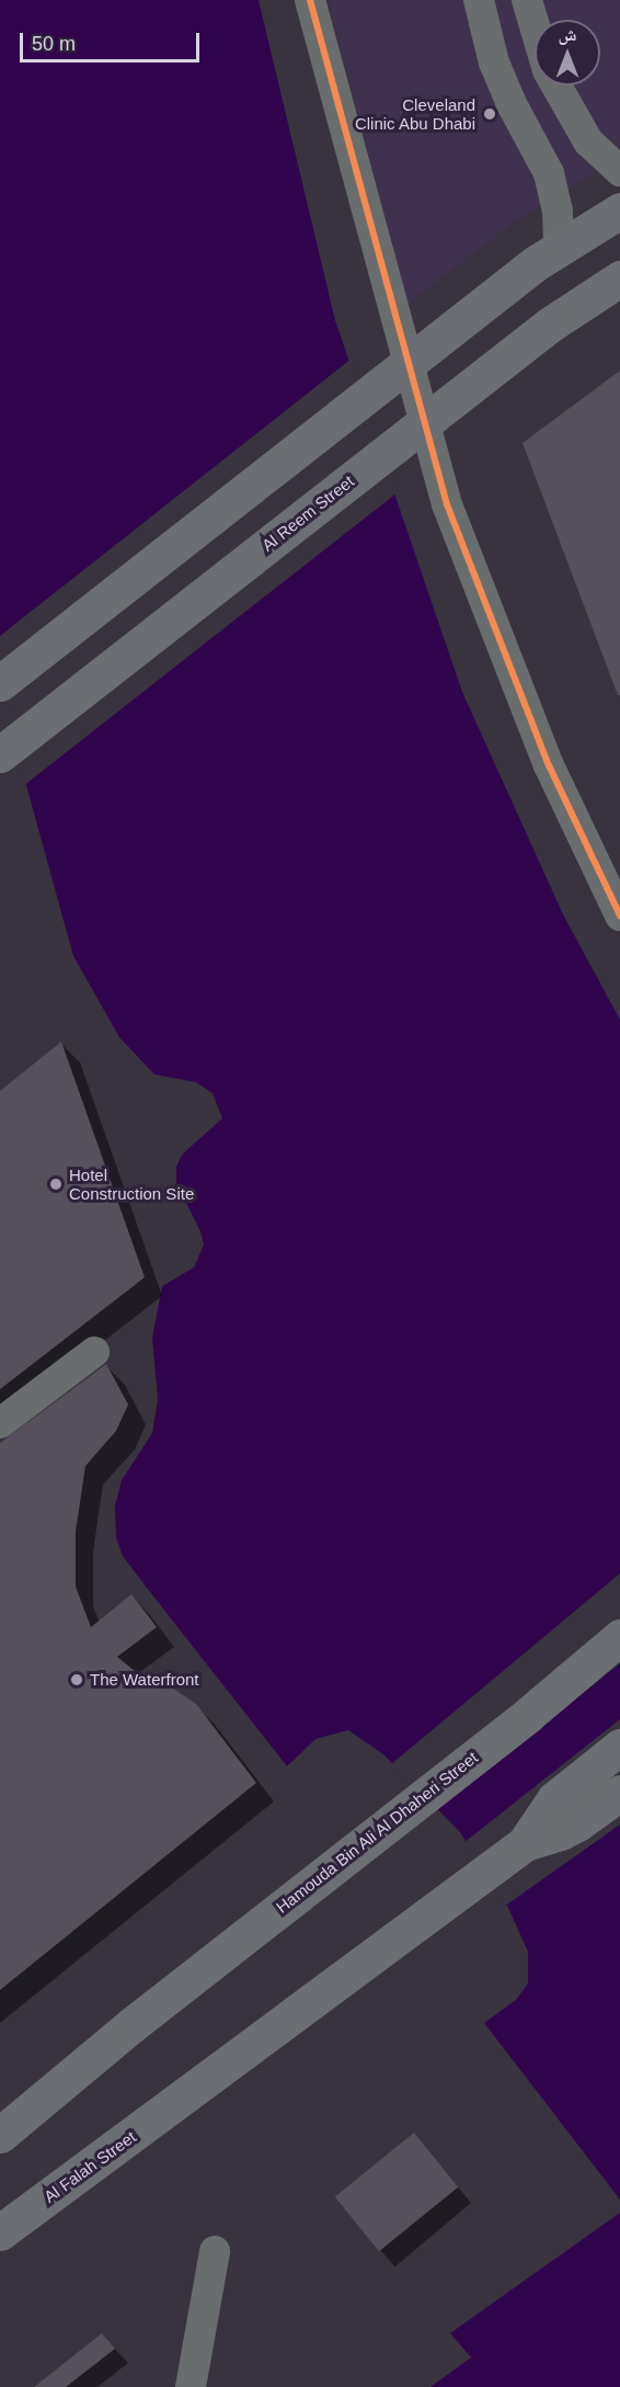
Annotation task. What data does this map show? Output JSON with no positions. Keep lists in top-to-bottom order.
{
  "streets": {
    "main road": ["Al Reem Street", "Hamouda Bin Ali Al Dhaheri Street", "Al Falah Street"]
  },
  "places": ["Cleveland Clinic Abu Dhabi", "Hotel Construction Site", "The Waterfront"],
  "scale_bar": "50 m",
  "north": "top"
}
